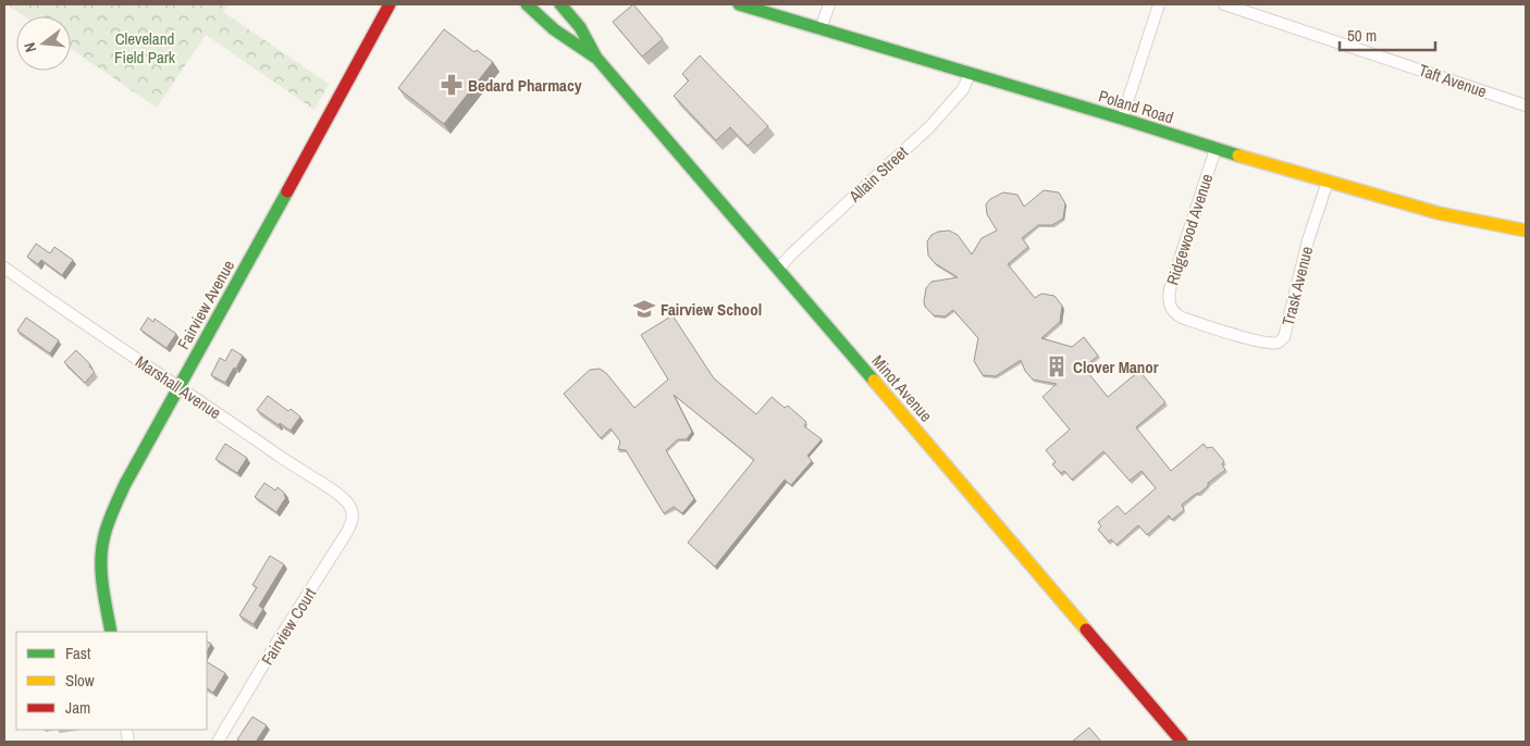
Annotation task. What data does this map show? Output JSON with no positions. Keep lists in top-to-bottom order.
{
  "streets": {
    "street": [
      "Taft Avenue",
      "Poland Road",
      "Allain Street",
      "Ridgewood Avenue",
      "Trask Avenue",
      "Fairview Avenue",
      "Marshall Avenue",
      "Minot Avenue",
      "Fairview Court"
    ]
  },
  "crossings": [
    ["Poland Road", "Allain Street"],
    ["Poland Road", "Ridgewood Avenue"],
    ["Poland Road", "Trask Avenue"],
    ["Allain Street", "Minot Avenue"],
    ["Ridgewood Avenue", "Trask Avenue"],
    ["Fairview Avenue", "Marshall Avenue"],
    ["Marshall Avenue", "Fairview Court"]
  ],
  "parks": ["Cleveland Field Park"],
  "places": {
    "pharmacy": ["Bedard Pharmacy"],
    "school or university": ["Fairview School"],
    "building": ["Clover Manor"]
  },
  "legend": ["Fast", "Slow", "Jam"],
  "scale_bar": "50 m",
  "north": "left"
}
